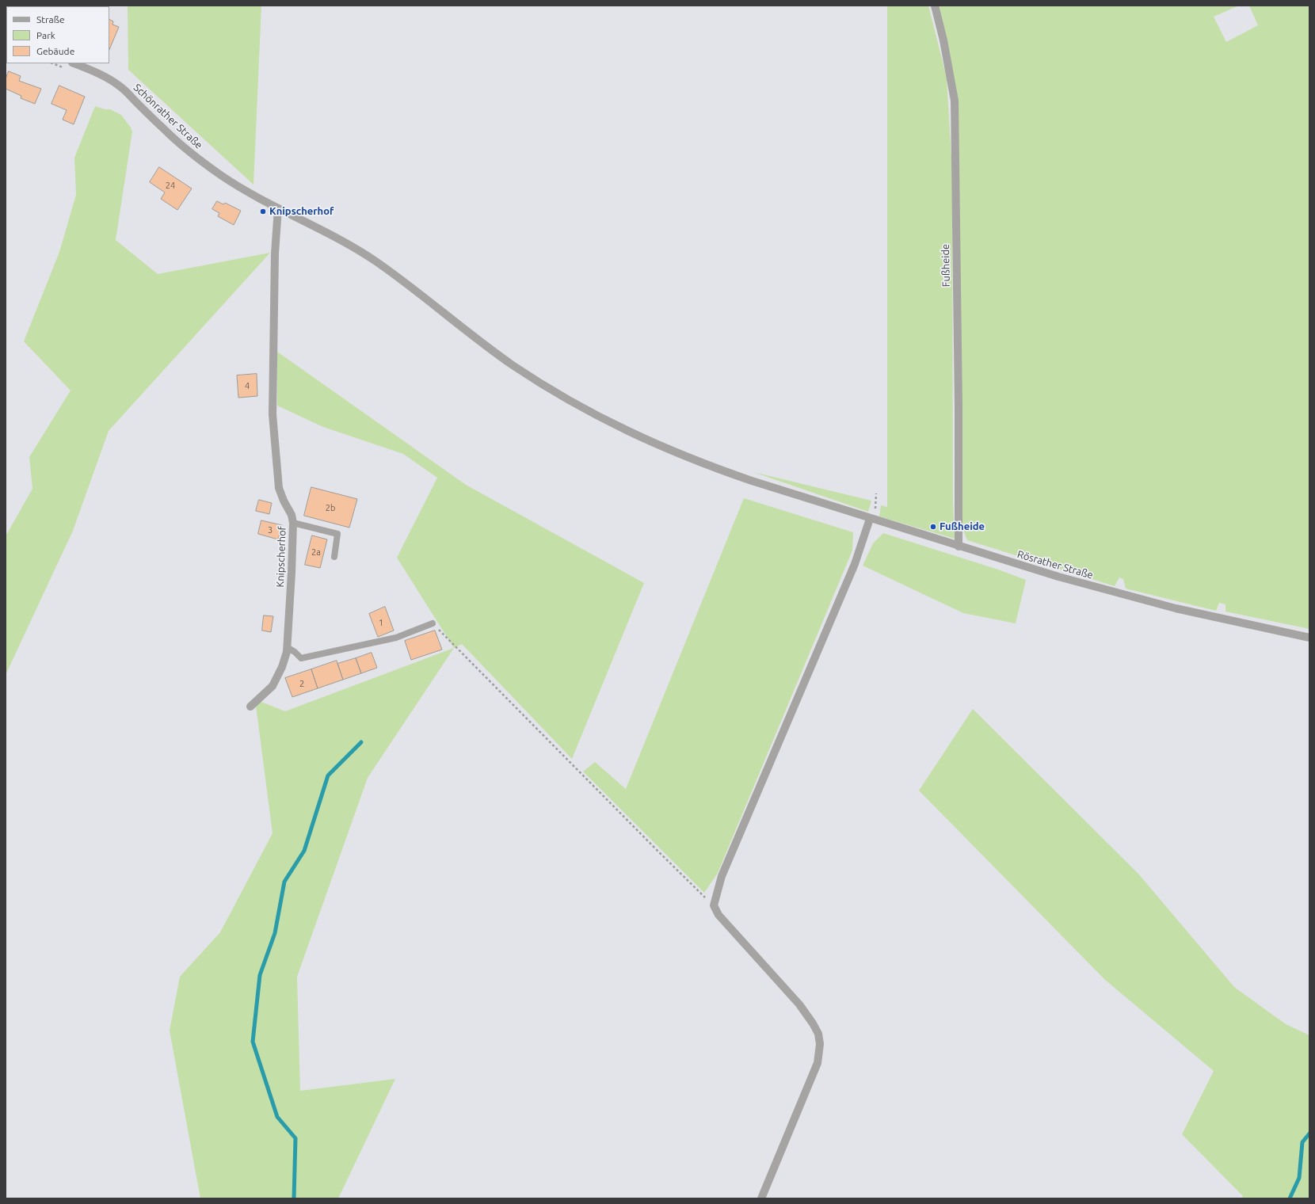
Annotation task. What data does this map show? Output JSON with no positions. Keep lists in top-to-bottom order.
{
  "streets": {
    "street": [
      "Schönrather Straße",
      "Fußheide",
      "Knipscherhof",
      "Rösrather Straße"
    ]
  },
  "crossings": [
    ["Schönrather Straße", "Knipscherhof"],
    ["Schönrather Straße", "Rösrather Straße"],
    ["Fußheide", "Rösrather Straße"]
  ],
  "places": ["Knipscherhof", "Fußheide"],
  "house_numbers": [
    "24",
    "4",
    "2b",
    "3",
    "2a",
    "1",
    "2"
  ],
  "legend": ["Straße", "Park", "Gebäude"]
}
